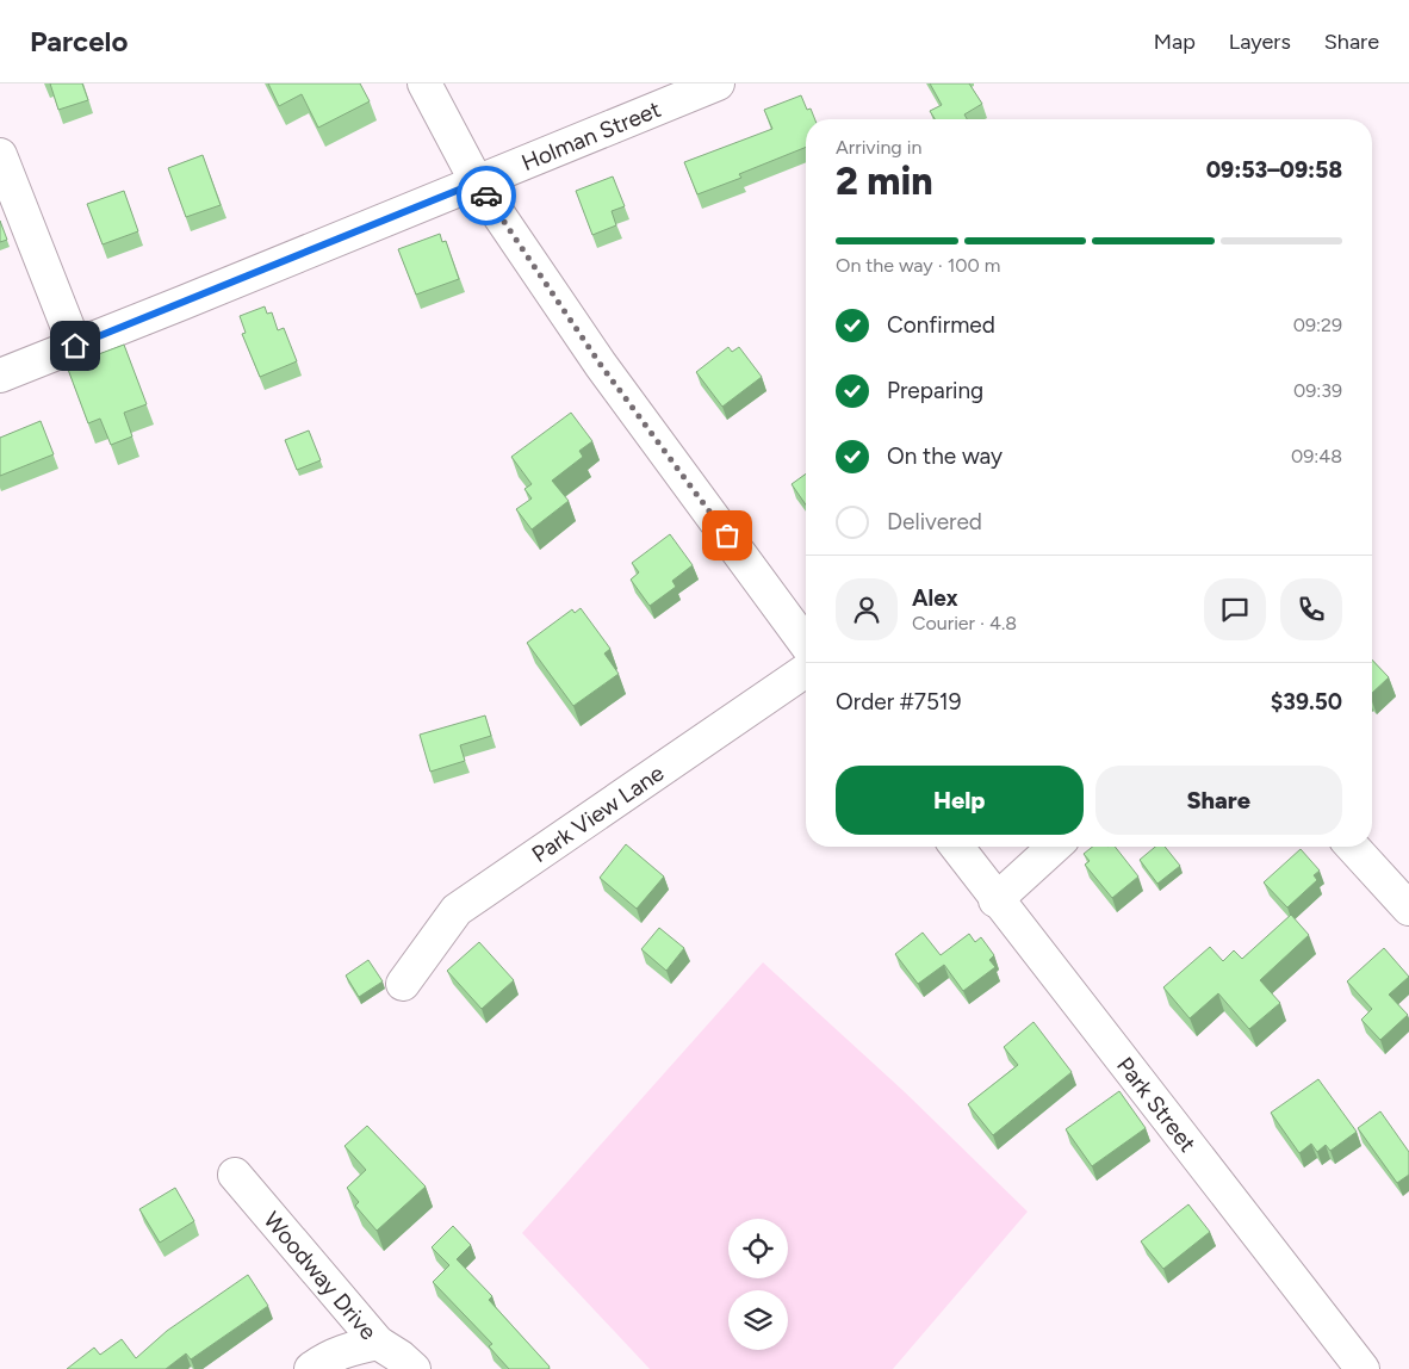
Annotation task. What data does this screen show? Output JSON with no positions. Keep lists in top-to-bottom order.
{
  "streets": {
    "street": [
      "Holman Street",
      "Park View Lane",
      "Park Street",
      "Woodway Drive"
    ]
  },
  "page": {
    "header": "Parcelo",
    "nav": ["Map", "Layers", "Share"],
    "heading": ["2 min", "Arriving in", "09:53–09:58"],
    "panel": [
      "Alex",
      "Courier · 4.8",
      "Order #7519",
      "$39.50"
    ],
    "bar": "On the way · 100 m",
    "list": [
      ["Confirmed", "09:29"],
      ["Preparing", "09:39"],
      ["On the way", "09:48"],
      "Delivered"
    ],
    "buttons": ["Help", "Share"]
  }
}
